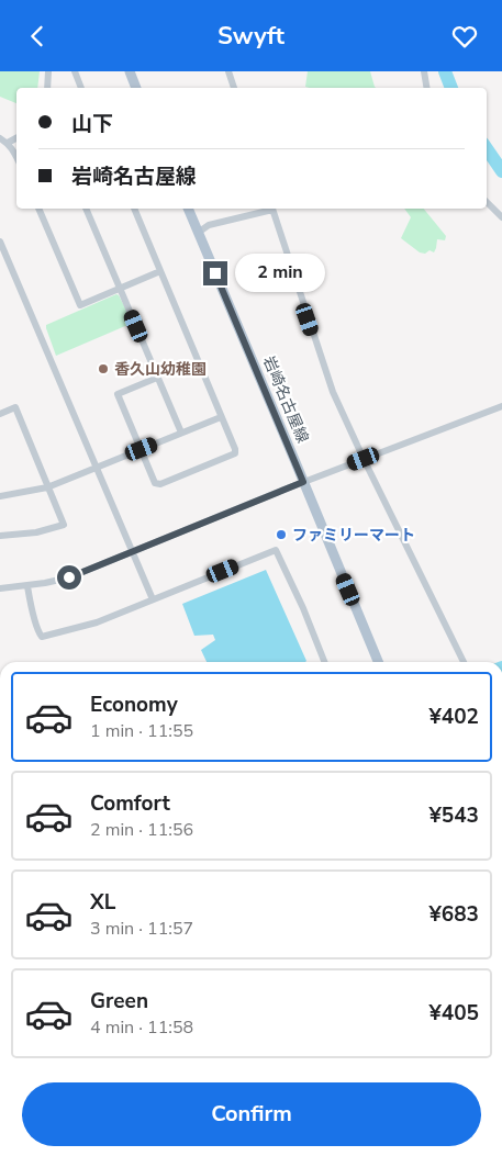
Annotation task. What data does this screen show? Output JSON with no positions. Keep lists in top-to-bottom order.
{
  "streets": {
    "main road": ["岩崎名古屋線"]
  },
  "places": ["香久山幼稚園", "ファミリーマート"],
  "page": {
    "header": "Swyft",
    "banner": ["山下", "岩崎名古屋線"],
    "bubble": "2 min",
    "list": [
      {
        "name": "Economy",
        "note": "1 min · 11:55",
        "value": "¥402"
      },
      {
        "name": "Comfort",
        "note": "2 min · 11:56",
        "value": "¥543"
      },
      {
        "name": "XL",
        "note": "3 min · 11:57",
        "value": "¥683"
      },
      {
        "name": "Green",
        "note": "4 min · 11:58",
        "value": "¥405"
      }
    ],
    "buttons": "Confirm"
  }
}
